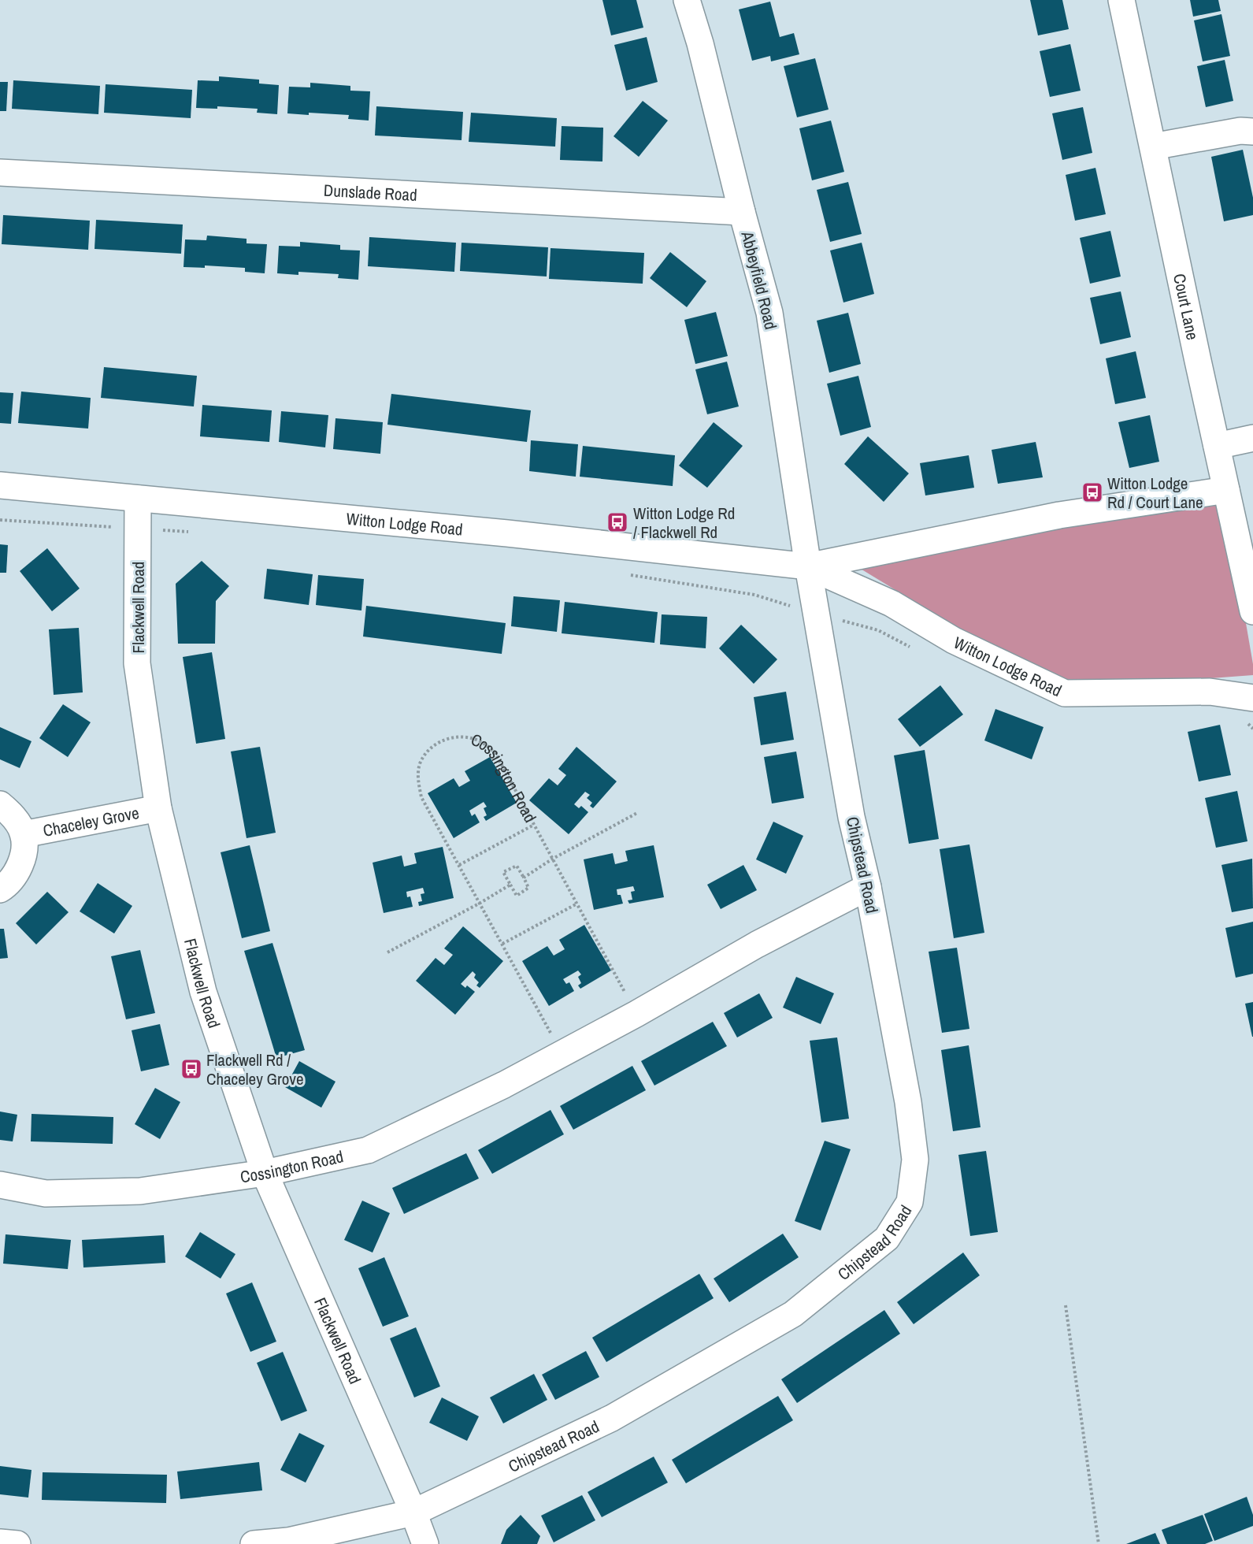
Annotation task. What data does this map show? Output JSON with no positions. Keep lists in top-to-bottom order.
{
  "streets": {
    "street": [
      "Dunslade Road",
      "Abbeyfield Road",
      "Court Lane",
      "Witton Lodge Road",
      "Flackwell Road",
      "Cossington Road",
      "Chaceley Grove",
      "Chipstead Road"
    ]
  },
  "crossings": [
    ["Dunslade Road", "Abbeyfield Road"],
    ["Abbeyfield Road", "Witton Lodge Road"],
    ["Abbeyfield Road", "Chipstead Road"],
    ["Court Lane", "Witton Lodge Road"],
    ["Witton Lodge Road", "Flackwell Road"],
    ["Witton Lodge Road", "Chipstead Road"],
    ["Flackwell Road", "Cossington Road"],
    ["Flackwell Road", "Chaceley Grove"],
    ["Flackwell Road", "Chipstead Road"],
    ["Cossington Road", "Chipstead Road"]
  ],
  "places": {
    "bus stop": ["Witton Lodge Rd / Court Lane", "Witton Lodge Rd / Flackwell Rd", "Flackwell Rd / Chaceley Grove"]
  }
}
